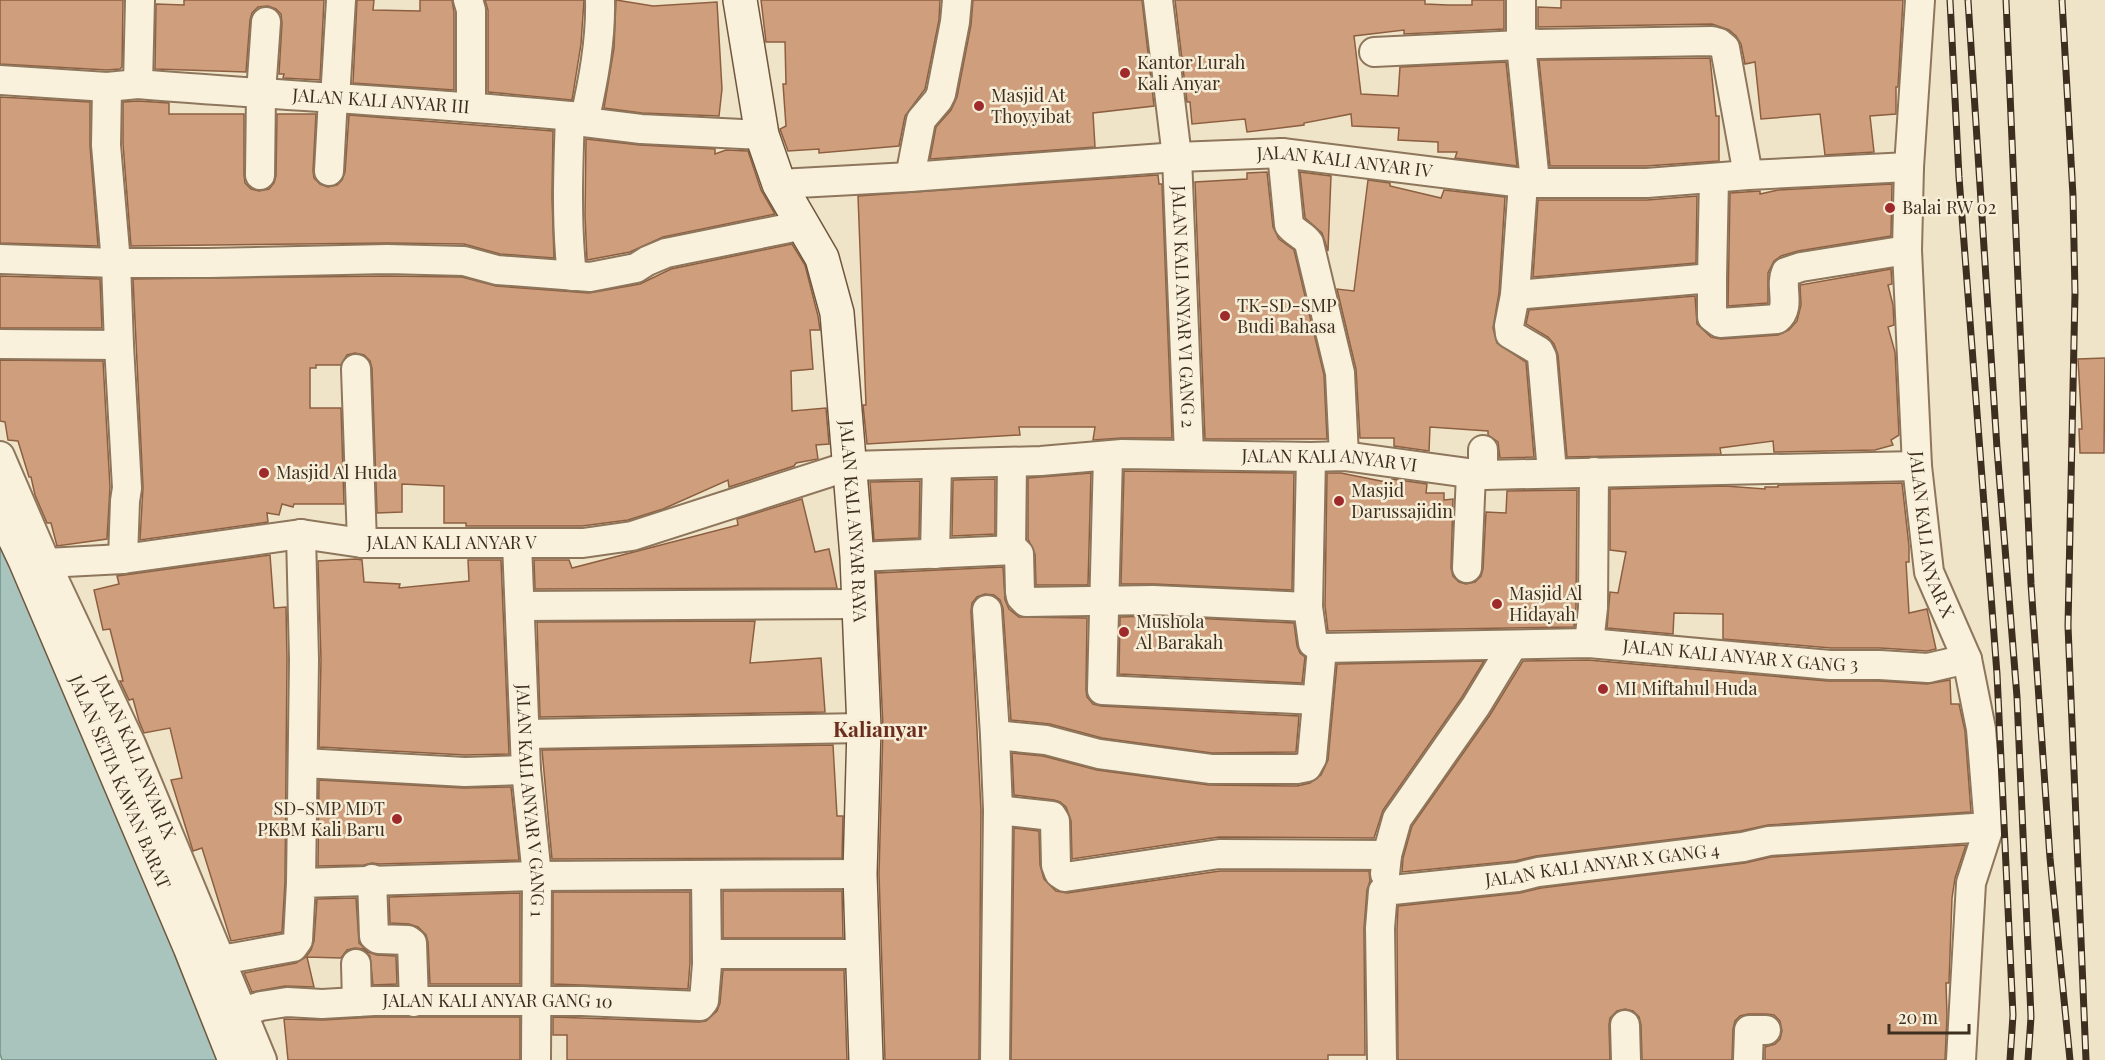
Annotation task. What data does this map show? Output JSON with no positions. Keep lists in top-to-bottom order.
{
  "streets": {
    "street": [
      "JALAN KALI ANYAR III",
      "JALAN KALI ANYAR IV",
      "JALAN KALI ANYAR VI GANG 2",
      "JALAN KALI ANYAR VI",
      "JALAN KALI ANYAR RAYA",
      "JALAN KALI ANYAR X",
      "JALAN KALI ANYAR V",
      "JALAN KALI ANYAR X GANG 3",
      "JALAN KALI ANYAR IX",
      "JALAN SETIA KAWAN BARAT",
      "JALAN KALI ANYAR V GANG 1",
      "JALAN KALI ANYAR X GANG 4",
      "JALAN KALI ANYAR GANG 10"
    ]
  },
  "crossings": [
    ["JALAN KALI ANYAR III", "JALAN KALI ANYAR RAYA"],
    ["JALAN KALI ANYAR IV", "JALAN KALI ANYAR VI GANG 2"],
    ["JALAN KALI ANYAR IV", "JALAN KALI ANYAR RAYA"],
    ["JALAN KALI ANYAR IV", "JALAN KALI ANYAR X"],
    ["JALAN KALI ANYAR VI GANG 2", "JALAN KALI ANYAR VI"],
    ["JALAN KALI ANYAR VI", "JALAN KALI ANYAR RAYA"],
    ["JALAN KALI ANYAR VI", "JALAN KALI ANYAR X"],
    ["JALAN KALI ANYAR VI", "JALAN KALI ANYAR V"],
    ["JALAN KALI ANYAR RAYA", "JALAN KALI ANYAR V"],
    ["JALAN KALI ANYAR X", "JALAN KALI ANYAR X GANG 3"],
    ["JALAN KALI ANYAR X", "JALAN KALI ANYAR X GANG 4"],
    ["JALAN KALI ANYAR V", "JALAN KALI ANYAR IX"],
    ["JALAN KALI ANYAR V", "JALAN KALI ANYAR V GANG 1"],
    ["JALAN KALI ANYAR IX", "JALAN KALI ANYAR GANG 10"],
    ["JALAN KALI ANYAR V GANG 1", "JALAN KALI ANYAR GANG 10"]
  ],
  "districts": ["Kalianyar"],
  "places": [
    "Kantor Lurah Kali Anyar",
    "Masjid At Thoyyibat",
    "Balai RW 02",
    "TK-SD-SMP Budi Bahasa",
    "Masjid Al Huda",
    "Masjid Darussajidin",
    "Masjid Al Hidayah",
    "Mushola Al Barakah",
    "MI Miftahul Huda",
    "SD-SMP MDT PKBM Kali Baru"
  ],
  "scale_bar": "20 m"
}
